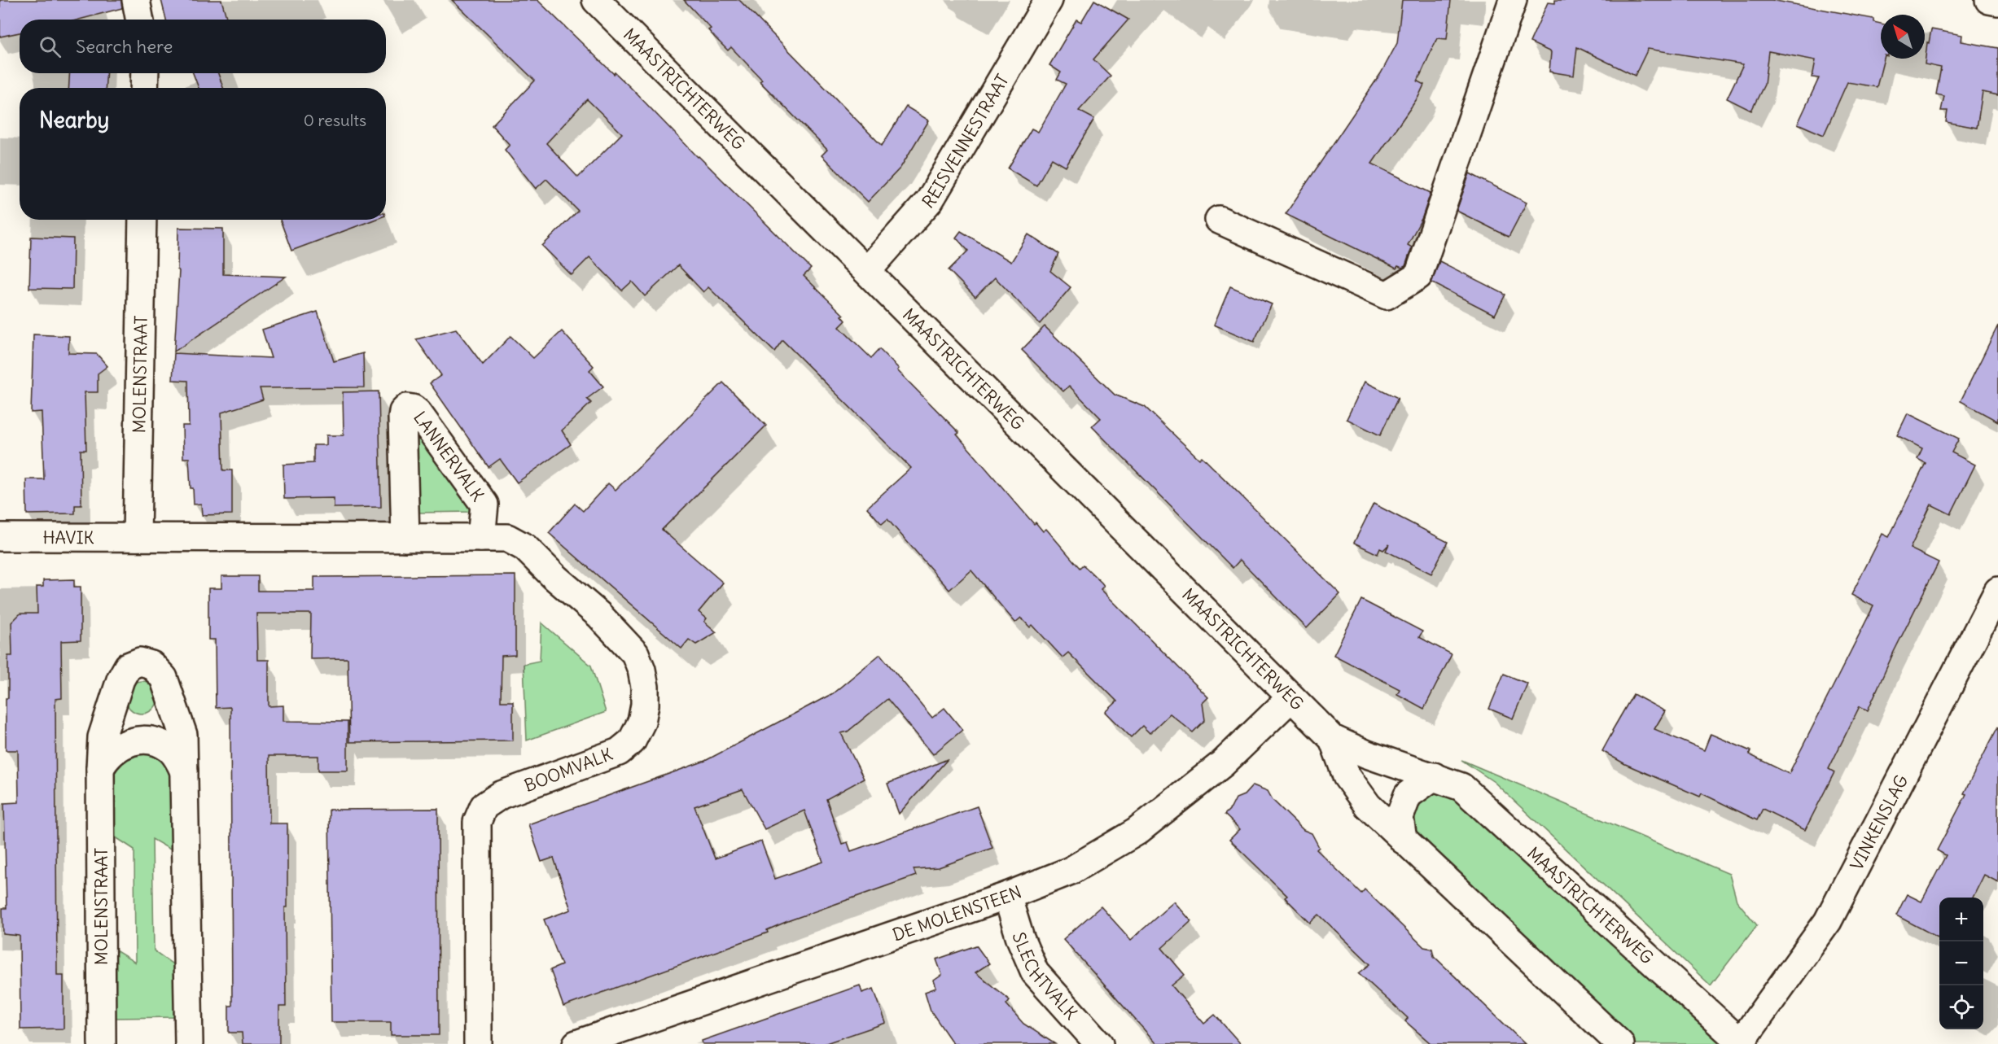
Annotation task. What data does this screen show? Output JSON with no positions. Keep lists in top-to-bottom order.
{
  "streets": {
    "street": [
      "MAASTRICHTERWEG",
      "REISVENNESTRAAT",
      "MOLENSTRAAT",
      "LANNERVALK",
      "HAVIK",
      "BOOMVALK",
      "VINKENSLAG",
      "DE MOLENSTEEN",
      "SLECHTVALK"
    ]
  },
  "crossings": [
    ["MAASTRICHTERWEG", "REISVENNESTRAAT"],
    ["MAASTRICHTERWEG", "VINKENSLAG"],
    ["MAASTRICHTERWEG", "DE MOLENSTEEN"],
    ["MOLENSTRAAT", "HAVIK"],
    ["LANNERVALK", "BOOMVALK"],
    ["DE MOLENSTEEN", "SLECHTVALK"]
  ],
  "north": "top left",
  "page": {
    "search": "Search here",
    "heading": ["Nearby", "0 results"],
    "map_buttons": ["+", "−"]
  }
}
